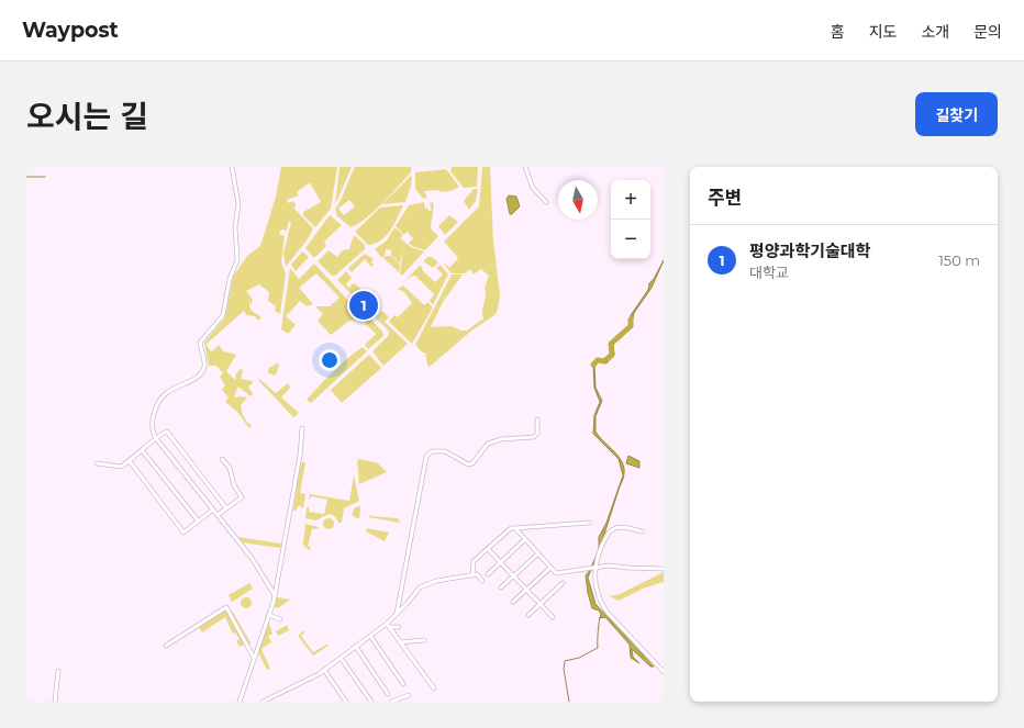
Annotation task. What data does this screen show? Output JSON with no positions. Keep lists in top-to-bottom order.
{
  "north": "bottom",
  "page": {
    "header": "Waypost",
    "nav": [
      "홈",
      "지도",
      "소개",
      "문의"
    ],
    "title": "오시는 길",
    "buttons": "길찾기",
    "heading": "주변",
    "map_buttons": ["+", "−"],
    "list": [
      {
        "mark": "1",
        "name": "평양과학기술대학",
        "note": "대학교",
        "value": "150 m"
      }
    ],
    "pins": "1"
  }
}
